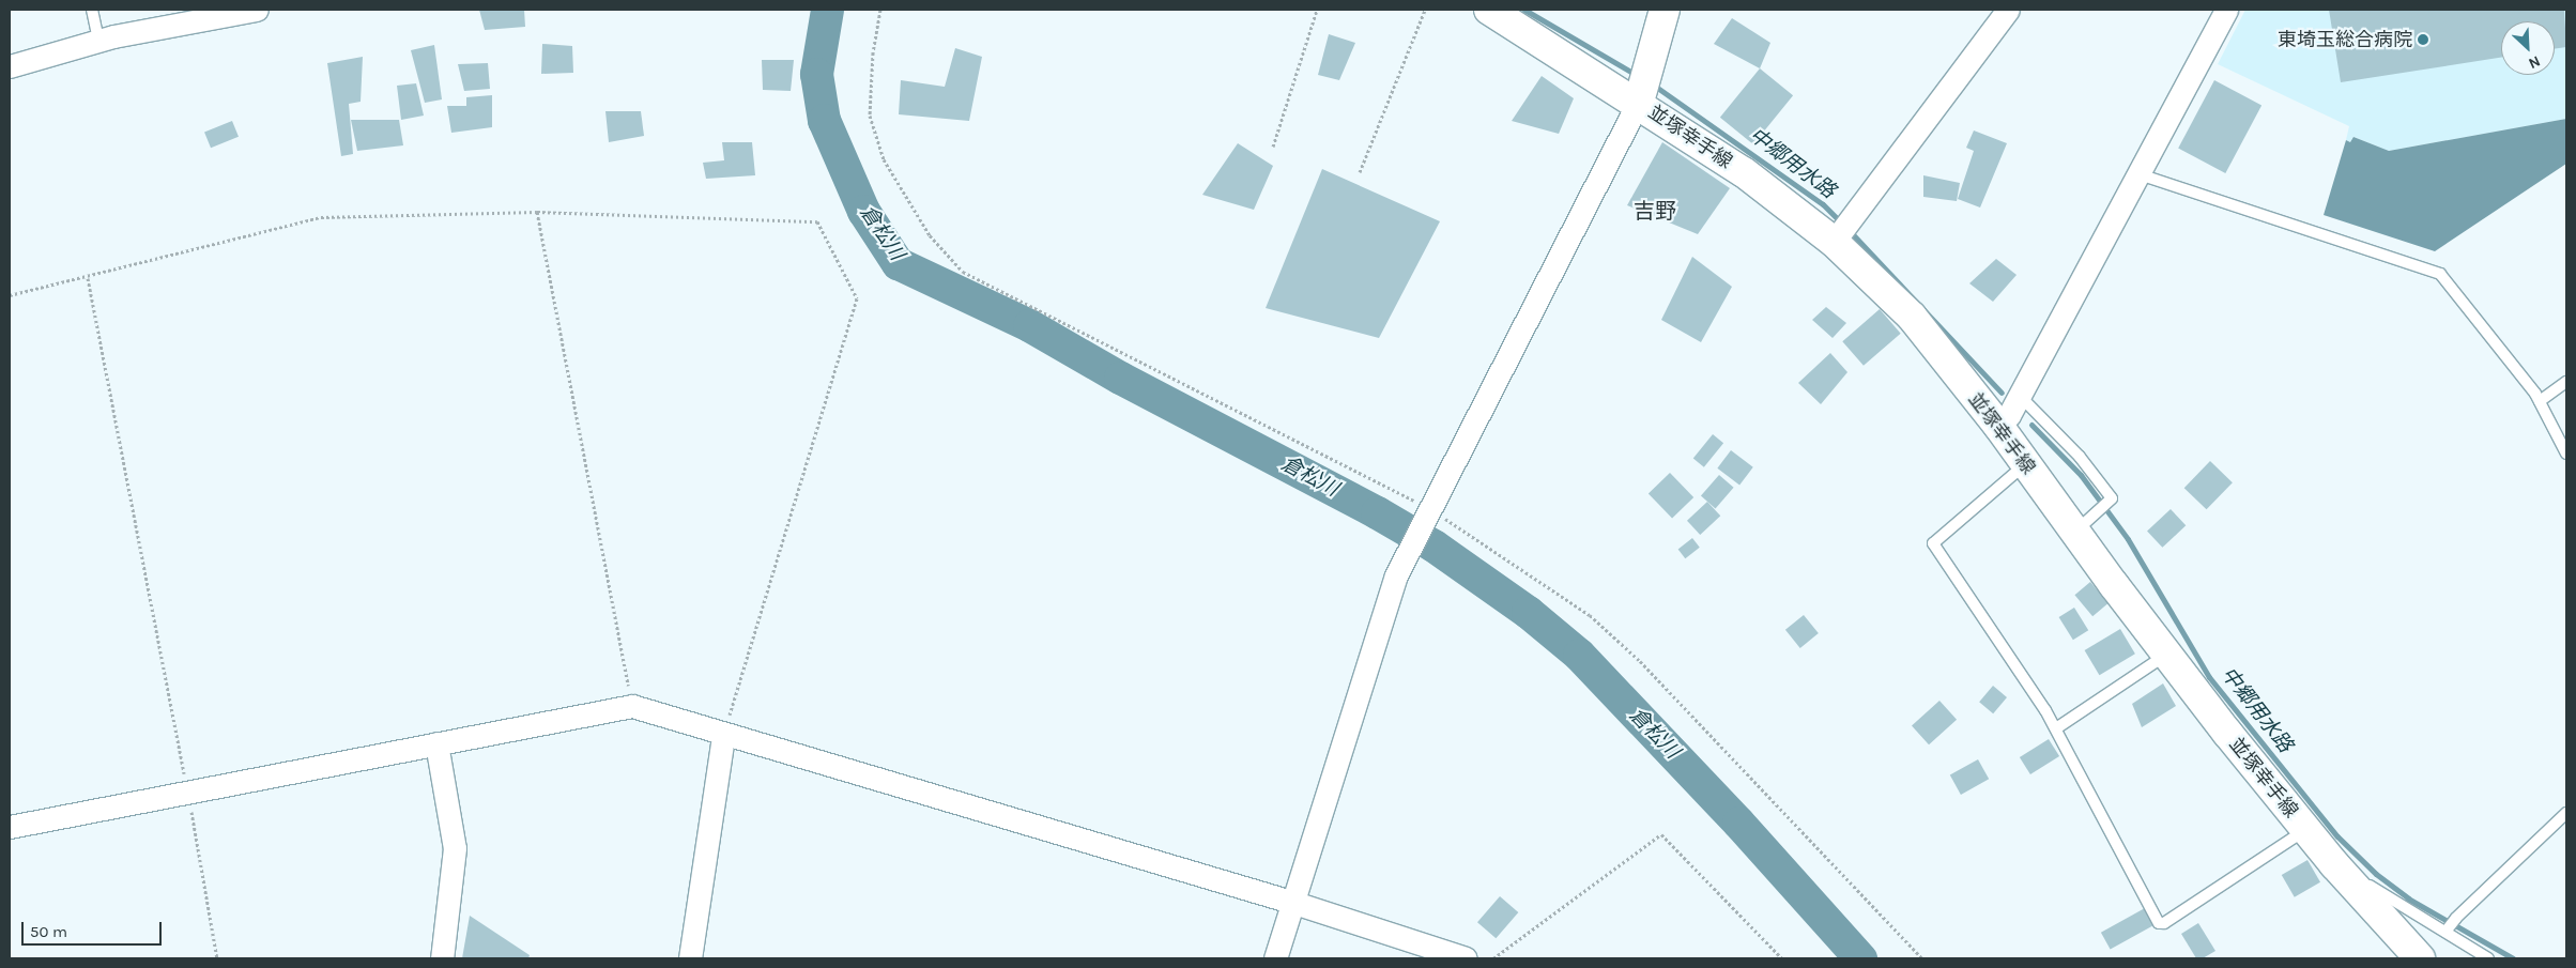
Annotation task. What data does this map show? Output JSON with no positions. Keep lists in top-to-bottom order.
{
  "streets": {
    "main road": ["並塚幸手線"]
  },
  "districts": ["吉野"],
  "water": ["中郷用水路", "倉松川"],
  "places": ["東埼玉総合病院"],
  "scale_bar": "50 m",
  "north": "bottom right"
}
